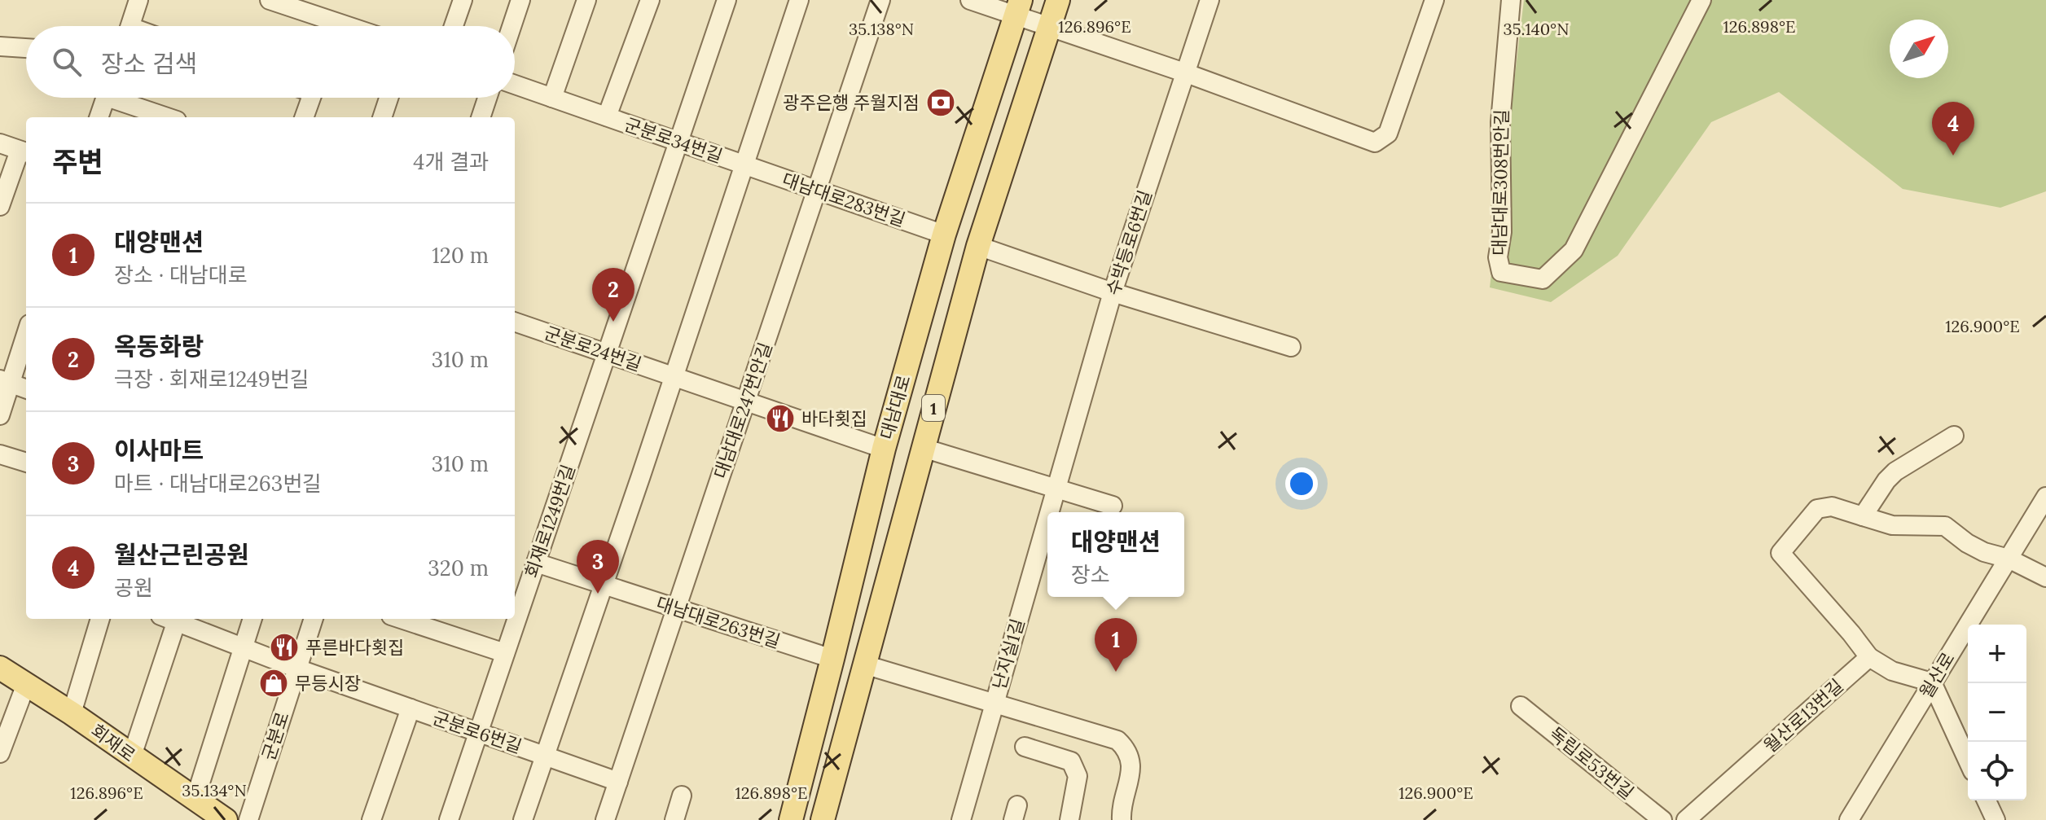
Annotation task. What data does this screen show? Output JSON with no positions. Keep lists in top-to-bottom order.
{
  "streets": {
    "main road": ["대남대로", "1", "회재로"],
    "street": [
      "군분로34번길",
      "대남대로308번안길",
      "대남대로283번길",
      "수박등로6번길",
      "군분로24번길",
      "대남대로247번안길",
      "회재로1249번길",
      "대남대로263번길",
      "난지실1길",
      "월산로",
      "월산로13번길",
      "군분로6번길",
      "군분로",
      "독립로53번길"
    ]
  },
  "crossings": [
    ["군분로34번길", "대남대로283번길"],
    ["군분로34번길", "군분로24번길"],
    ["군분로34번길", "회재로1249번길"],
    ["대남대로283번길", "대남대로"],
    ["대남대로283번길", "대남대로247번안길"],
    ["수박등로6번길", "대남대로"],
    ["수박등로6번길", "난지실1길"],
    ["군분로24번길", "대남대로"],
    ["군분로24번길", "대남대로247번안길"],
    ["군분로24번길", "회재로1249번길"],
    ["대남대로", "대남대로263번길"],
    ["대남대로", "난지실1길"],
    ["대남대로247번안길", "대남대로263번길"],
    ["대남대로247번안길", "군분로6번길"],
    ["회재로1249번길", "대남대로263번길"],
    ["회재로1249번길", "군분로6번길"],
    ["군분로6번길", "군분로"]
  ],
  "places": {
    "bank": ["광주은행 주월지점"],
    "restaurant": ["바다횟집", "푸른바다횟집"],
    "shop": ["무등시장"]
  },
  "north": "top right",
  "page": {
    "search": "장소 검색",
    "pins": [
      "4",
      "2",
      "3",
      "1"
    ],
    "heading": ["주변", "4개 결과"],
    "list": [
      {
        "mark": "1",
        "name": "대양맨션",
        "note": "장소 · 대남대로",
        "value": "120 m"
      },
      {
        "mark": "2",
        "name": "옥동화랑",
        "note": "극장 · 회재로1249번길",
        "value": "310 m"
      },
      {
        "mark": "3",
        "name": "이사마트",
        "note": "마트 · 대남대로263번길",
        "value": "310 m"
      },
      {
        "mark": "4",
        "name": "월산근린공원",
        "note": "공원",
        "value": "320 m"
      }
    ],
    "popup": ["대양맨션", "장소"],
    "map_buttons": ["+", "−"]
  },
  "coordinates": [
    "126.896°E",
    "126.898°E",
    "35.138°N",
    "35.140°N",
    "126.900°E",
    "35.134°N"
  ]
}
